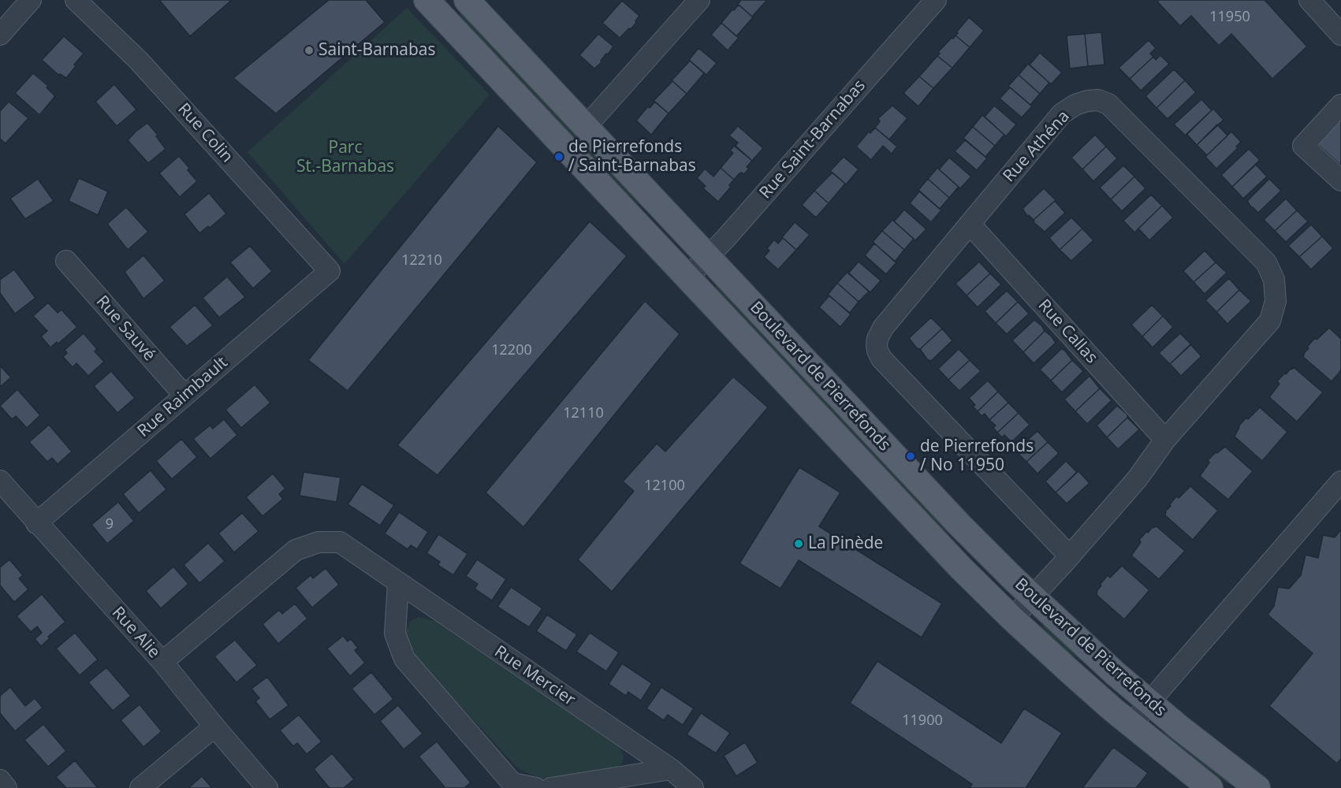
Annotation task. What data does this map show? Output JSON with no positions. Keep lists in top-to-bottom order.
{
  "streets": {
    "main road": ["Boulevard de Pierrefonds"],
    "street": [
      "Rue Colin",
      "Rue Saint-Barnabas",
      "Rue Athéna",
      "Rue Sauvé",
      "Rue Callas",
      "Rue Raimbault",
      "Rue Alie",
      "Rue Mercier"
    ]
  },
  "crossings": [
    ["Rue Colin", "Rue Raimbault"],
    ["Rue Saint-Barnabas", "Boulevard de Pierrefonds"],
    ["Rue Athéna", "Rue Callas"],
    ["Rue Athéna", "Boulevard de Pierrefonds"],
    ["Rue Sauvé", "Rue Raimbault"],
    ["Rue Raimbault", "Rue Alie"],
    ["Rue Alie", "Rue Mercier"]
  ],
  "parks": ["Parc St.-Barnabas"],
  "places": [
    "Saint-Barnabas",
    "de Pierrefonds / Saint-Barnabas",
    "de Pierrefonds / No 11950",
    "La Pinède"
  ],
  "house_numbers": [
    "11950",
    "12210",
    "12200",
    "12110",
    "12100",
    "9",
    "11900"
  ]
}
